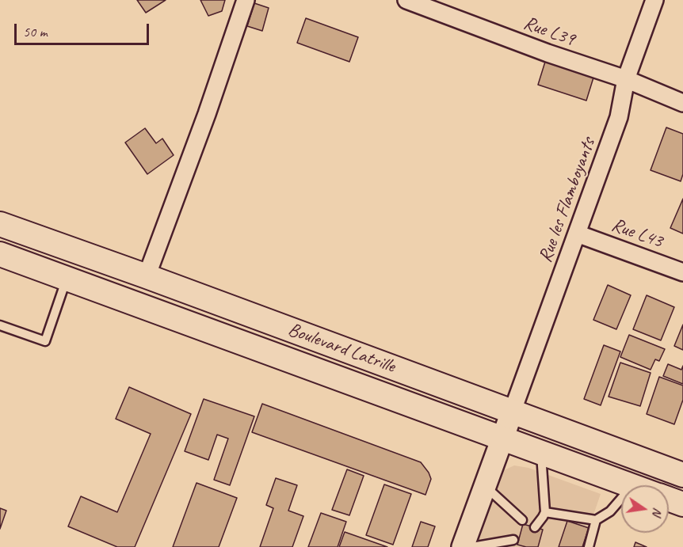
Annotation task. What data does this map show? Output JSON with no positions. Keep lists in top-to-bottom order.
{
  "streets": {
    "main road": ["Boulevard Latrille"],
    "street": ["Rue L39", "Rue les Flamboyants", "Rue L43"]
  },
  "crossings": [
    ["Rue L39", "Rue les Flamboyants"],
    ["Rue les Flamboyants", "Rue L43"],
    ["Rue les Flamboyants", "Boulevard Latrille"]
  ],
  "scale_bar": "50 m",
  "north": "right"
}
